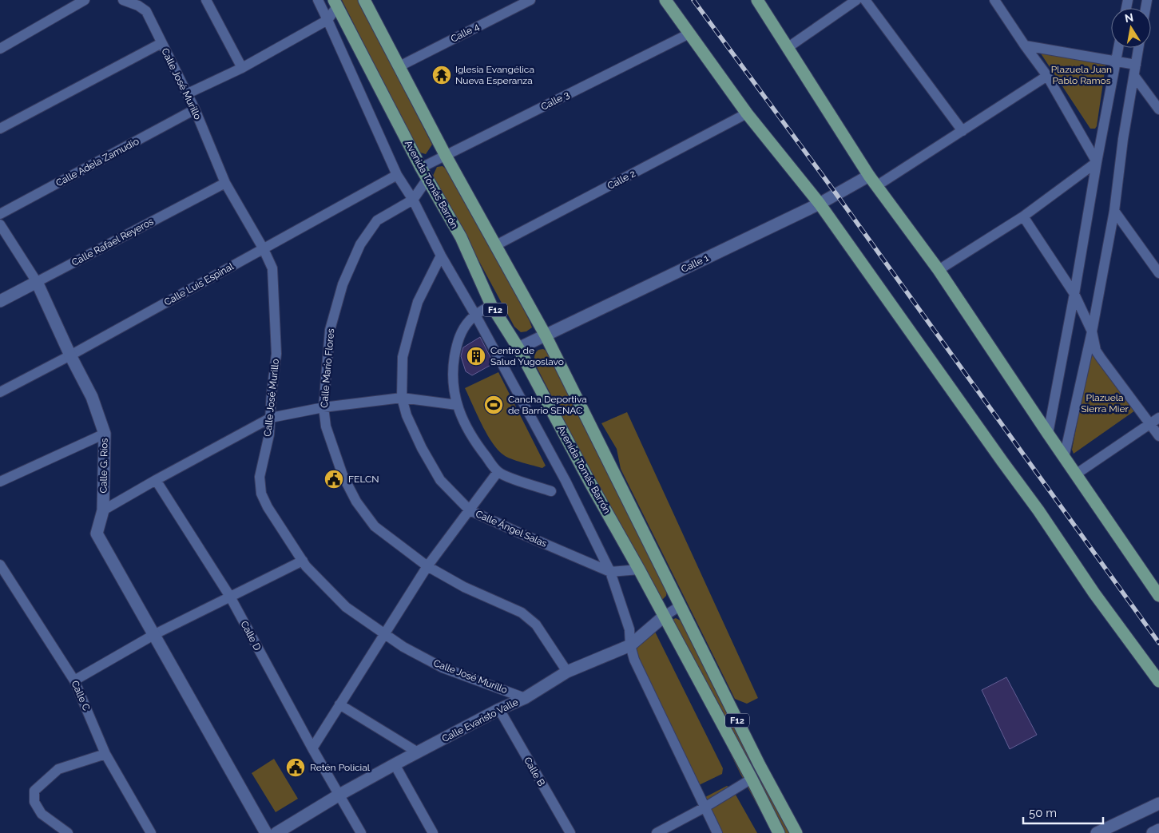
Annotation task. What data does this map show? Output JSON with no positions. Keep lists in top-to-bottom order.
{
  "streets": {
    "main road": ["Avenida Tomás Barrón", "F12"],
    "street": [
      "Calle 4",
      "Calle José Murillo",
      "Calle 3",
      "Calle Adela Zamudio",
      "Calle 2",
      "Calle Rafael Reyeros",
      "Calle 1",
      "Calle Luis Espinal",
      "Calle Mario Flores",
      "Calle G. Ríos",
      "Calle Ángel Salas",
      "Calle D",
      "Calle C",
      "Calle Evaristo Valle",
      "Calle B"
    ]
  },
  "crossings": [
    ["Calle 4", "F12"],
    ["Calle José Murillo", "Calle Adela Zamudio"],
    ["Calle José Murillo", "Calle Rafael Reyeros"],
    ["Calle José Murillo", "Calle Luis Espinal"],
    ["Calle José Murillo", "Calle Evaristo Valle"],
    ["Calle 3", "Avenida Tomás Barrón"],
    ["Calle 3", "F12"],
    ["Calle 2", "F12"],
    ["Avenida Tomás Barrón", "Calle 1"],
    ["Avenida Tomás Barrón", "Calle Mario Flores"],
    ["Avenida Tomás Barrón", "Calle Ángel Salas"],
    ["Avenida Tomás Barrón", "Calle Evaristo Valle"],
    ["Calle 1", "F12"],
    ["Calle Luis Espinal", "Calle G. Ríos"],
    ["F12", "Calle Evaristo Valle"],
    ["Calle Mario Flores", "Calle Evaristo Valle"],
    ["Calle D", "Calle Evaristo Valle"],
    ["Calle Evaristo Valle", "Calle B"]
  ],
  "parks": ["Plazuela Juan Pablo Ramos", "Plazuela Sierra Mier"],
  "places": {
    "temple": ["Iglesia Evangélica Nueva Esperanza"],
    "building": ["Centro de Salud Yugoslavo"],
    "sports": ["Cancha Deportiva de Barrio SENAC"],
    "public building": ["FELCN", "Retén Policial"]
  },
  "scale_bar": "50 m",
  "north": "top"
}
